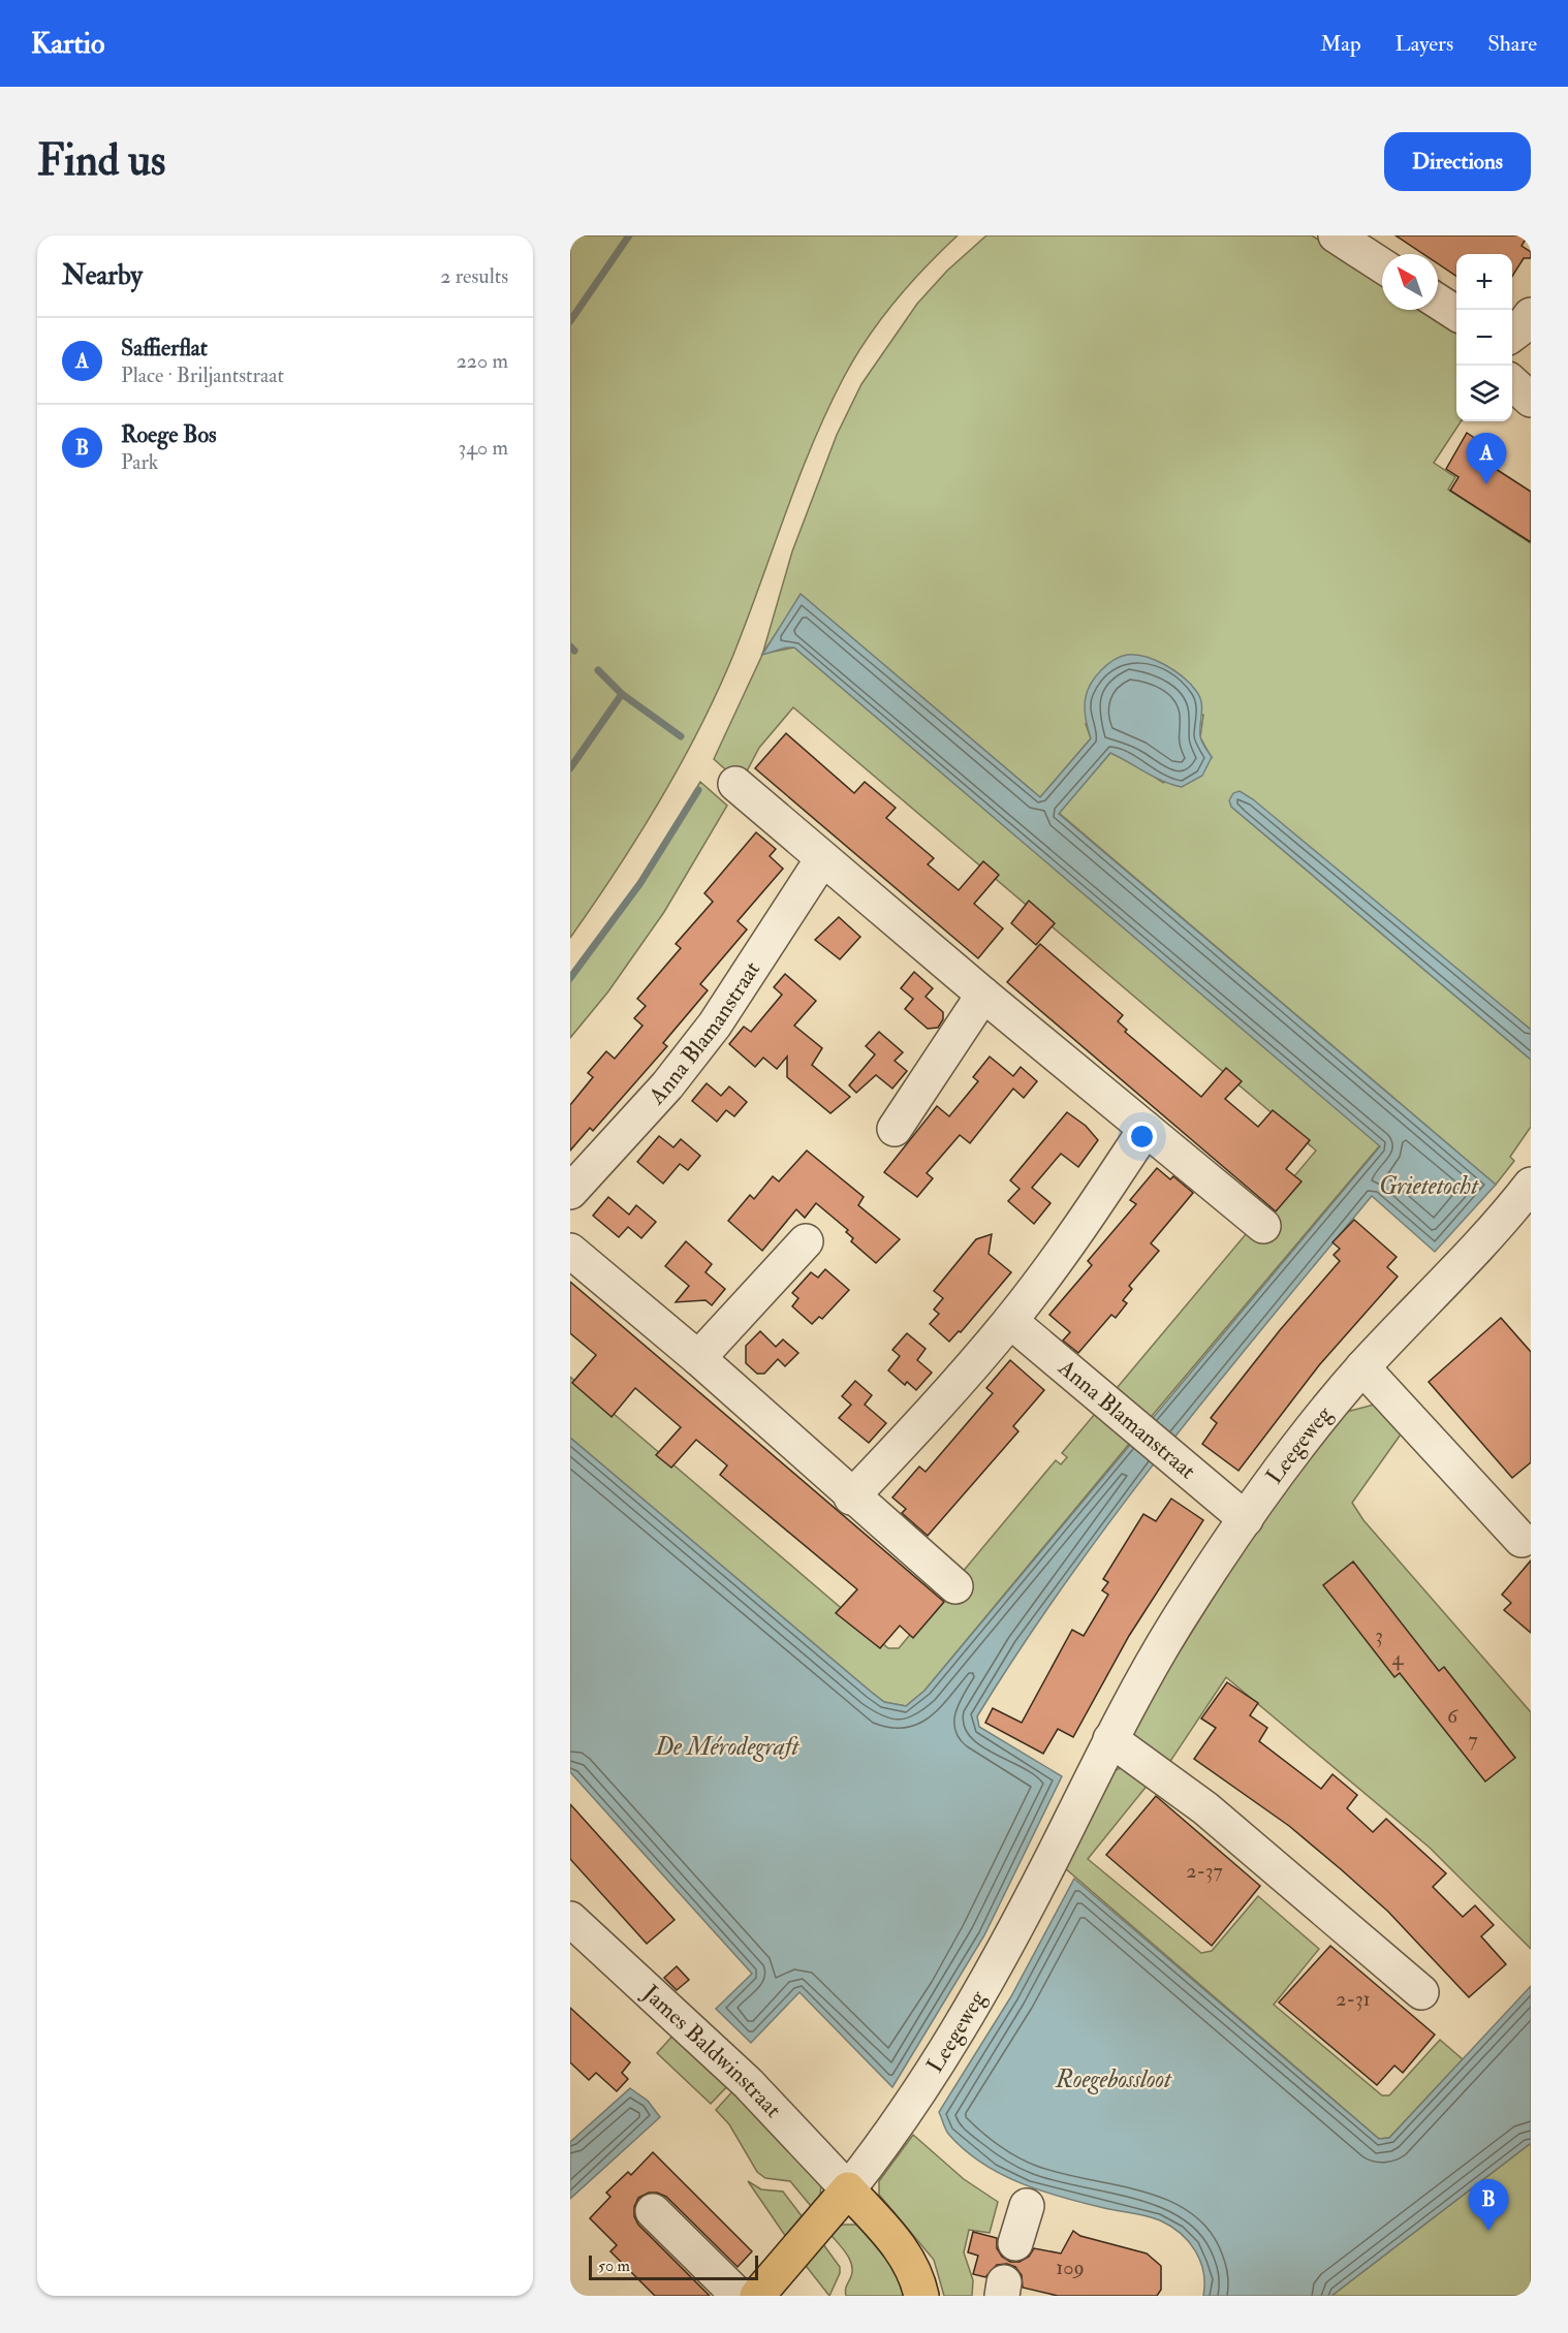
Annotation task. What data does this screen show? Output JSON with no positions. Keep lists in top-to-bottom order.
{
  "streets": {
    "main road": ["Leegeweg"],
    "street": ["Anna Blamanstraat", "James Baldwinstraat"]
  },
  "crossings": [
    ["Anna Blamanstraat", "Leegeweg"],
    ["Leegeweg", "James Baldwinstraat"]
  ],
  "water": ["Grietetocht", "De Mérodegraft", "Roegebossloot"],
  "house_numbers": [
    "3",
    "4",
    "6",
    "7",
    "2-37",
    "2-31",
    "109"
  ],
  "scale_bar": "50 m",
  "north": "top left",
  "page": {
    "header": "Kartio",
    "nav": ["Map", "Layers", "Share"],
    "buttons": "Directions",
    "title": "Find us",
    "heading": ["Nearby", "2 results"],
    "map_buttons": ["+", "−"],
    "list": [
      {
        "mark": "A",
        "name": "Saffierflat",
        "note": "Place · Briljantstraat",
        "value": "220 m"
      },
      {
        "mark": "B",
        "name": "Roege Bos",
        "note": "Park",
        "value": "340 m"
      }
    ],
    "pins": ["A", "B"],
    "scale": "50 m"
  }
}
